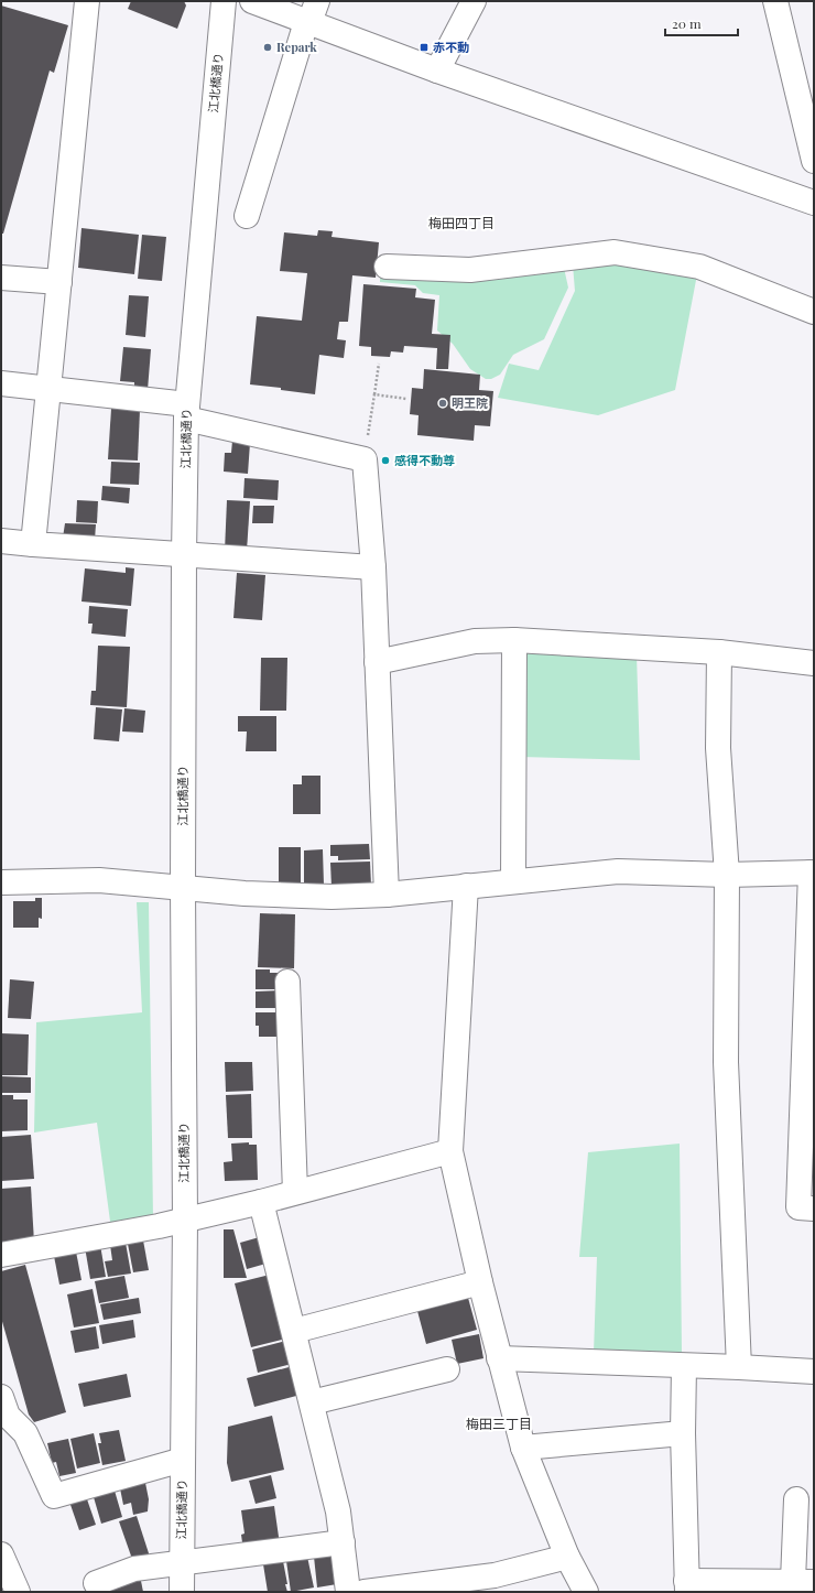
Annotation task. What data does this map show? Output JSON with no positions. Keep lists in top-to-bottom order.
{
  "streets": {
    "street": ["江北橋通り"]
  },
  "districts": ["梅田四丁目", "梅田三丁目"],
  "places": {
    "other": ["Repark", "明王院", "感得不動尊"],
    "transit": ["赤不動"]
  },
  "scale_bar": "20 m"
}
